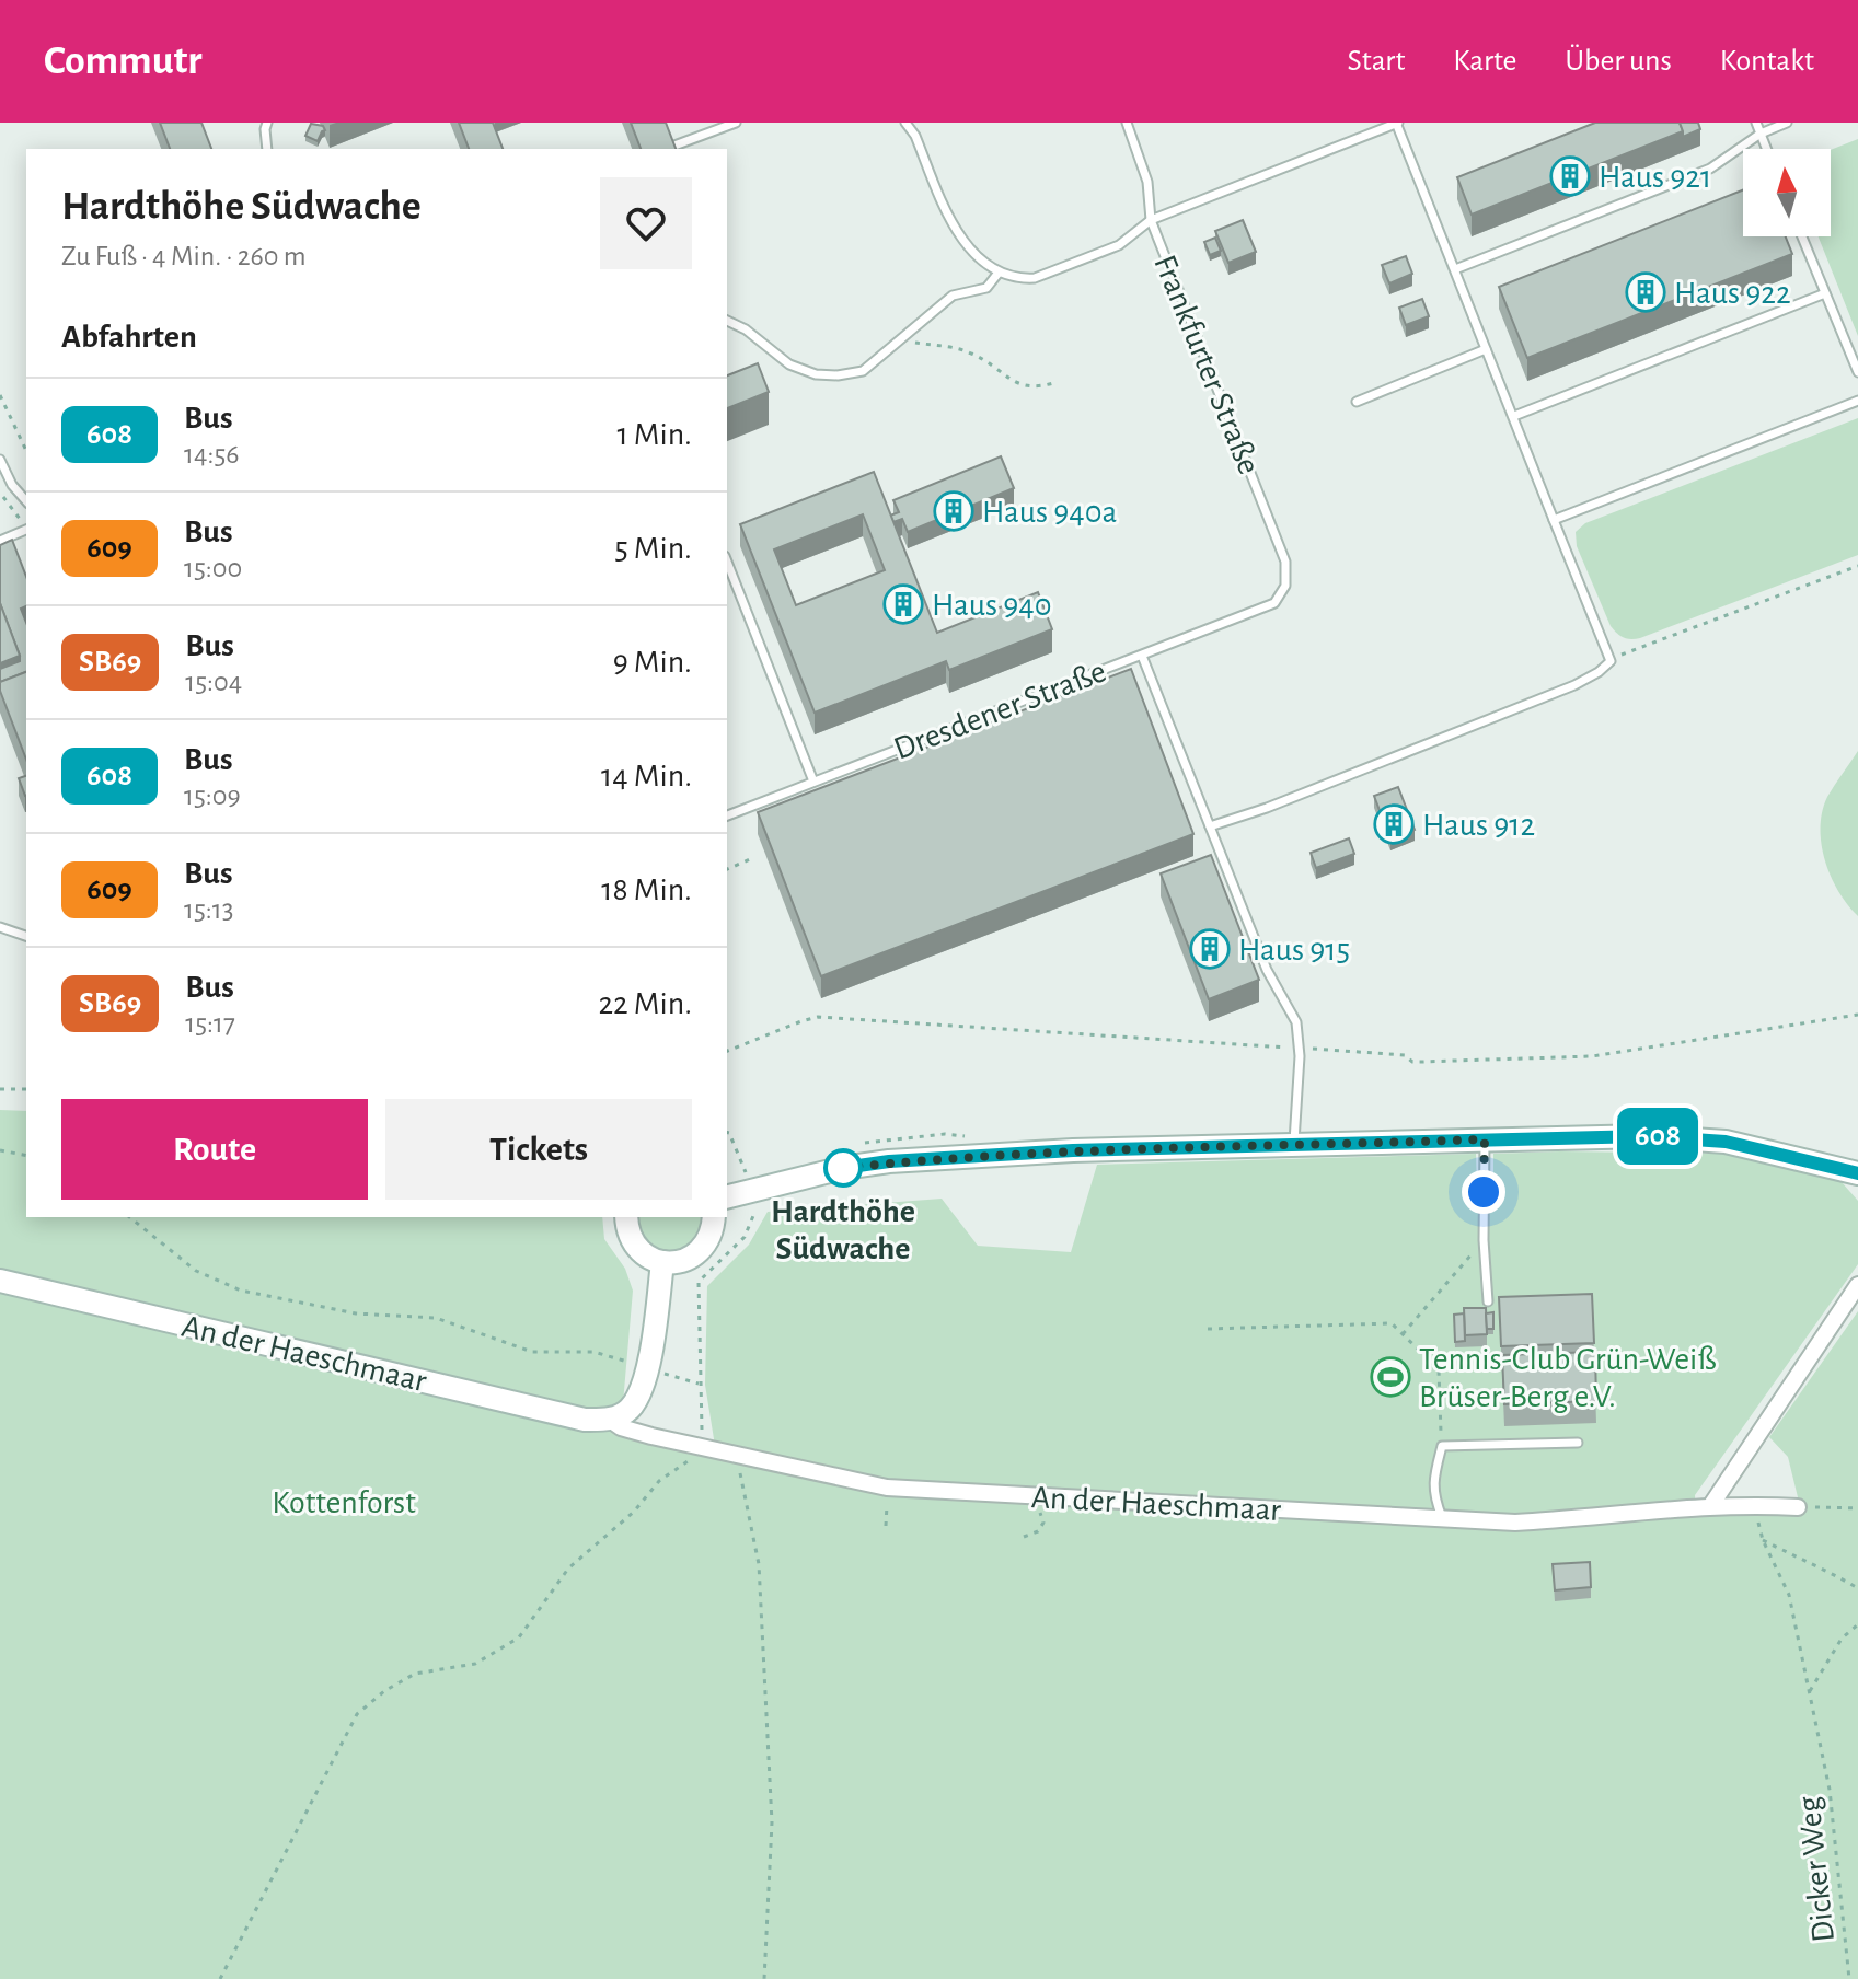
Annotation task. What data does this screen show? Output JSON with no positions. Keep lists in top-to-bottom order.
{
  "streets": {
    "street": ["An der Haeschmaar"],
    "lane": ["Frankfurter Straße", "Dresdener Straße"],
    "path": ["Dicker Weg"]
  },
  "crossings": [
    ["Frankfurter Straße", "Dresdener Straße"],
    ["An der Haeschmaar", "Dicker Weg"]
  ],
  "parks": ["Kottenforst"],
  "places": {
    "building": [
      "Haus 921",
      "Haus 922",
      "Haus 940a",
      "Haus 940",
      "Haus 912",
      "Haus 915"
    ],
    "other": ["Hardthöhe Südwache"],
    "sports": ["Tennis-Club Grün-Weiß Brüser-Berg e.V."]
  },
  "lines": ["bus line 608"],
  "north": "top",
  "page": {
    "header": "Commutr",
    "nav": [
      "Start",
      "Karte",
      "Über uns",
      "Kontakt"
    ],
    "on_map": "608",
    "heading": [
      ["Hardthöhe Südwache", "Zu Fuß · 4 Min. · 260 m"],
      "Abfahrten"
    ],
    "list": [
      {
        "mark": "608",
        "name": "Bus",
        "note": "14:56",
        "value": "1 Min."
      },
      {
        "mark": "609",
        "name": "Bus",
        "note": "15:00",
        "value": "5 Min."
      },
      {
        "mark": "SB69",
        "name": "Bus",
        "note": "15:04",
        "value": "9 Min."
      },
      {
        "mark": "608",
        "name": "Bus",
        "note": "15:09",
        "value": "14 Min."
      },
      {
        "mark": "609",
        "name": "Bus",
        "note": "15:13",
        "value": "18 Min."
      },
      {
        "mark": "SB69",
        "name": "Bus",
        "note": "15:17",
        "value": "22 Min."
      }
    ],
    "buttons": ["Route", "Tickets"]
  }
}
